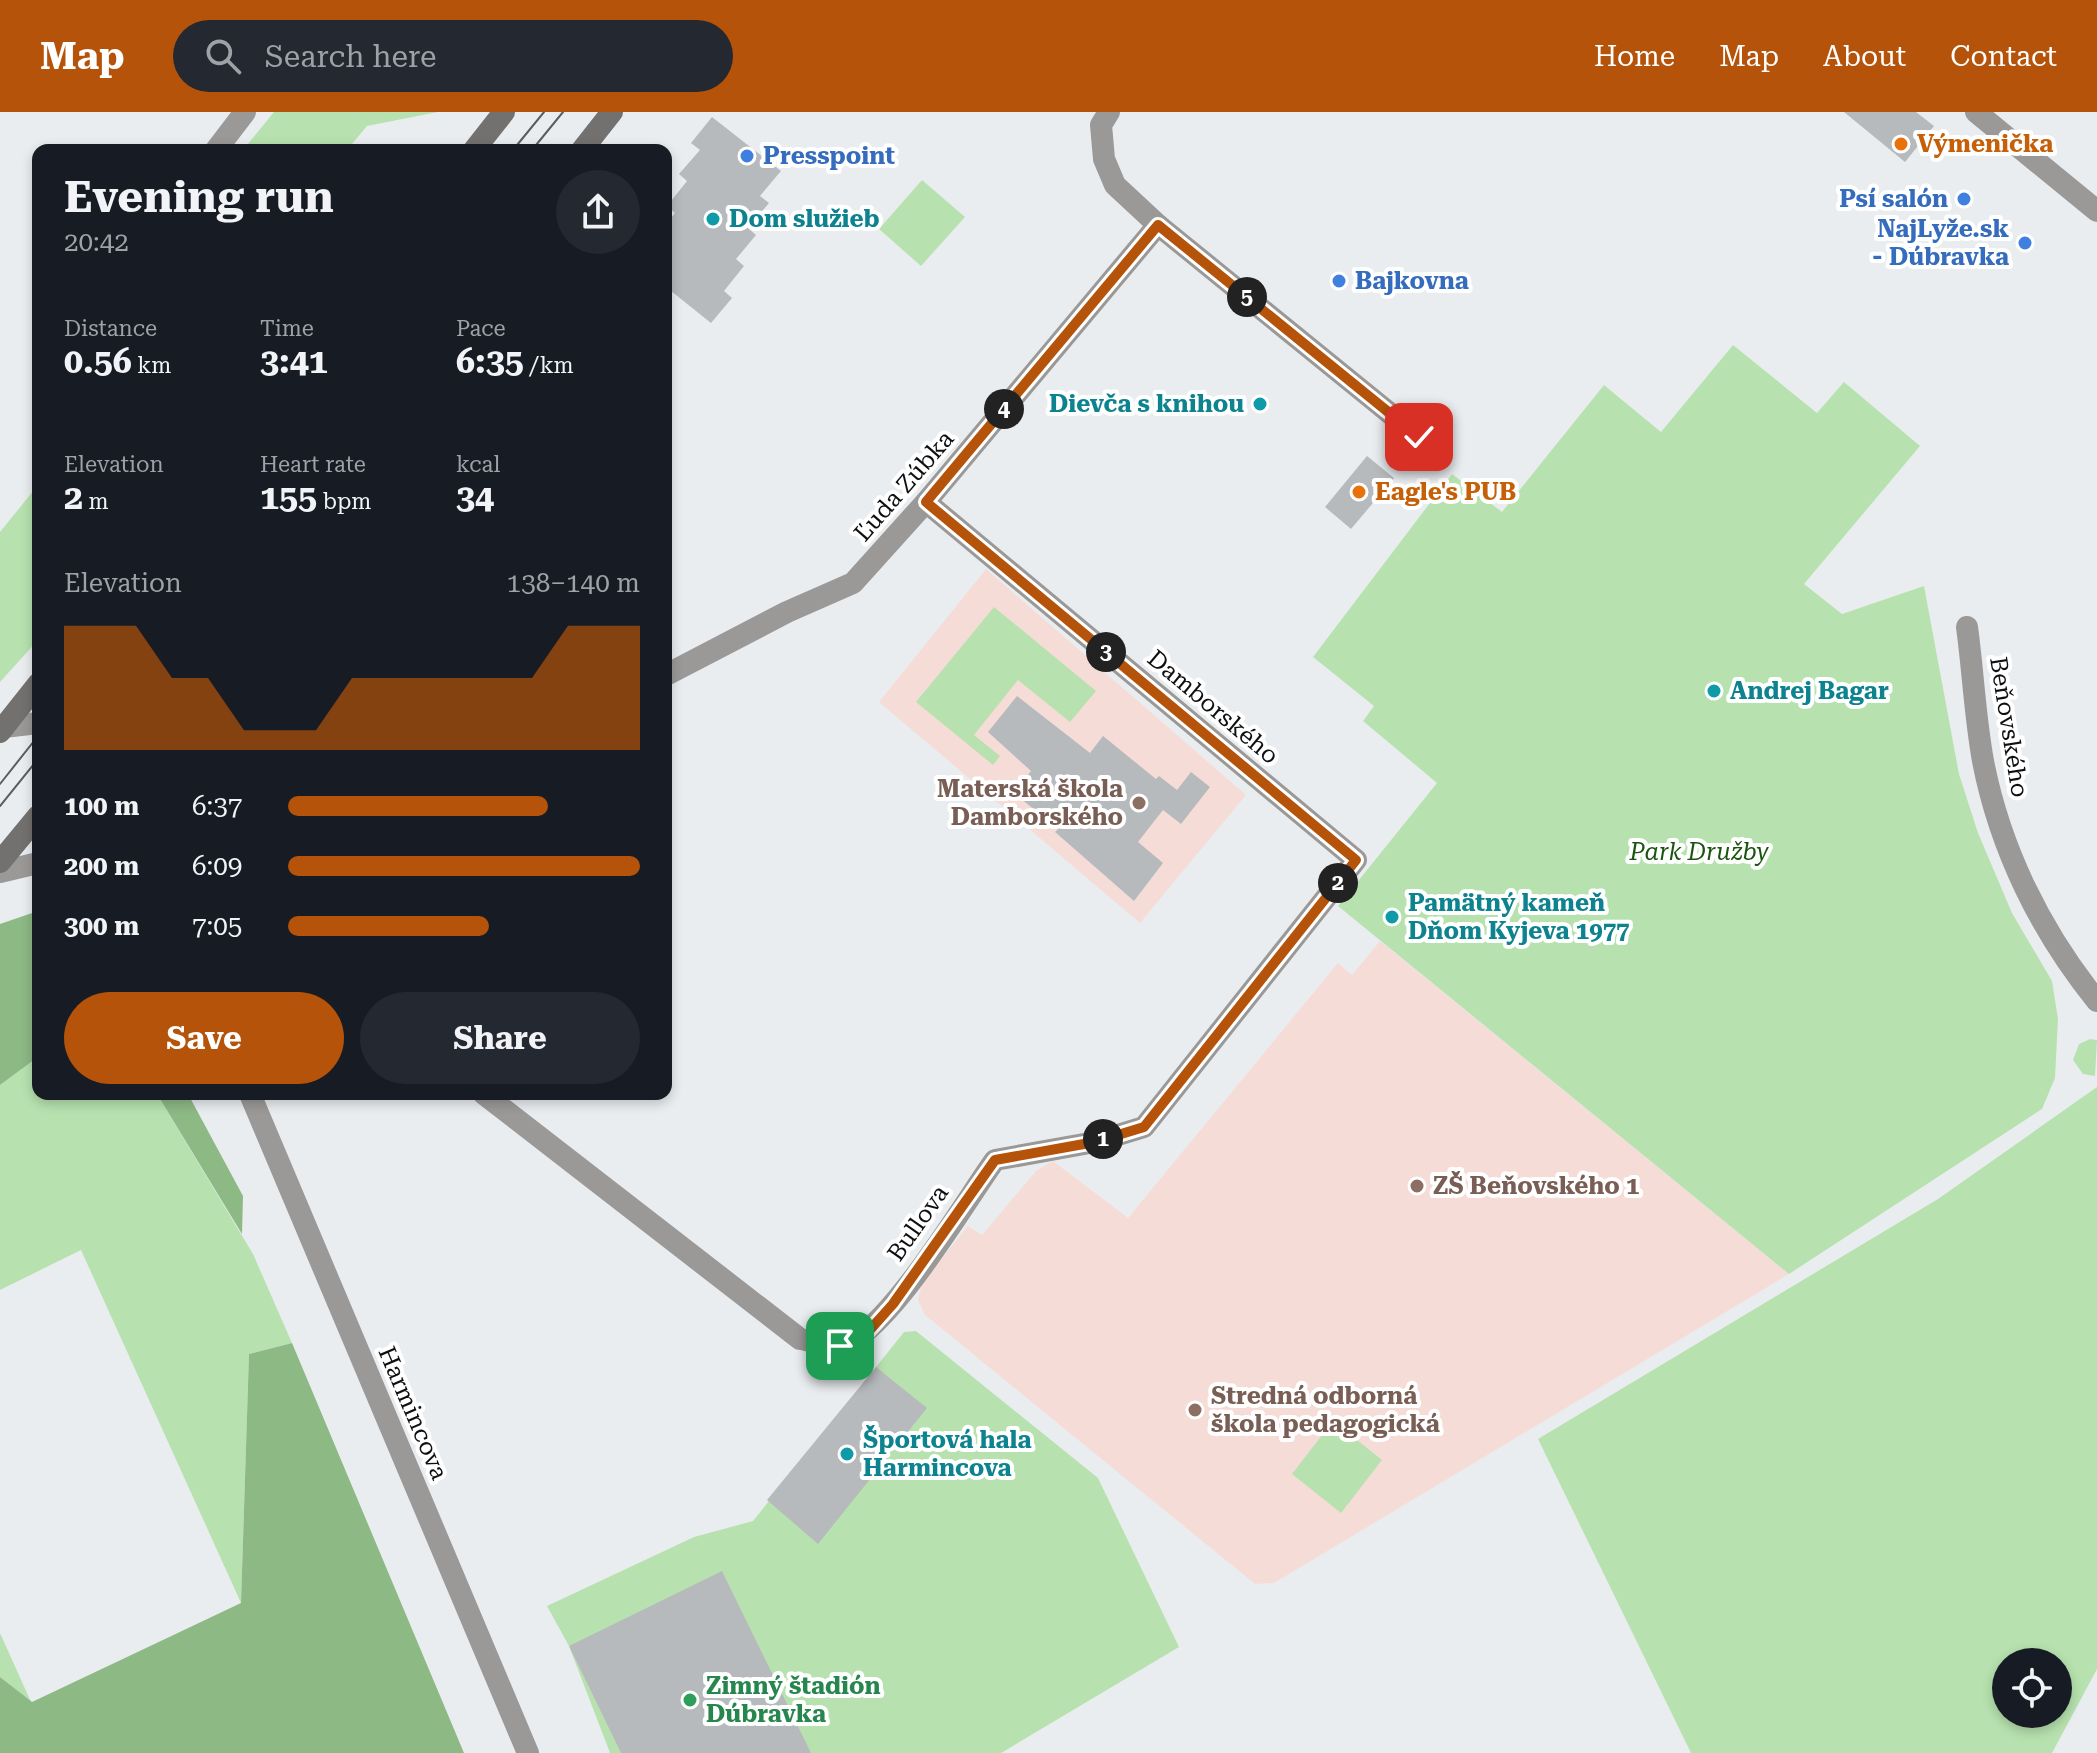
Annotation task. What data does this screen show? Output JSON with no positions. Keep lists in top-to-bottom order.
{
  "streets": {
    "street": [
      "Ľuda Zúbka",
      "Damborského",
      "Beňovského",
      "Bullova",
      "Harmincova"
    ]
  },
  "crossings": [
    ["Ľuda Zúbka", "Damborského"],
    ["Damborského", "Bullova"]
  ],
  "parks": ["Park Družby"],
  "places": [
    "Výmenička",
    "Presspoint",
    "Psí salón",
    "Dom služieb",
    "NajLyže.sk - Dúbravka",
    "Bajkovna",
    "Dievča s knihou",
    "Eagle's PUB",
    "Andrej Bagar",
    "Materská škola Damborského",
    "Pamätný kameň Dňom Kyjeva 1977",
    "ZŠ Beňovského 1",
    "Stredná odborná škola pedagogická",
    "Športová hala Harmincova",
    "Zimný štadión Dúbravka"
  ],
  "page": {
    "header": "Map",
    "search": "Search here",
    "nav": [
      "Home",
      "Map",
      "About",
      "Contact"
    ],
    "heading": ["Evening run", "20:42"],
    "pins": [
      "5",
      "4",
      "3",
      "2",
      "1"
    ],
    "stats": [
      ["Distance", "0.56 km"],
      ["Time", "3:41"],
      ["Pace", "6:35 /km"],
      ["Elevation", "2 m"],
      ["Heart rate", "155 bpm"],
      ["kcal", "34"]
    ],
    "chart": ["Elevation", "138–140 m"],
    "list": [
      {
        "name": "100 m",
        "note": "6:37"
      },
      {
        "name": "200 m",
        "note": "6:09"
      },
      {
        "name": "300 m",
        "note": "7:05"
      }
    ],
    "buttons": ["Save", "Share"]
  }
}
